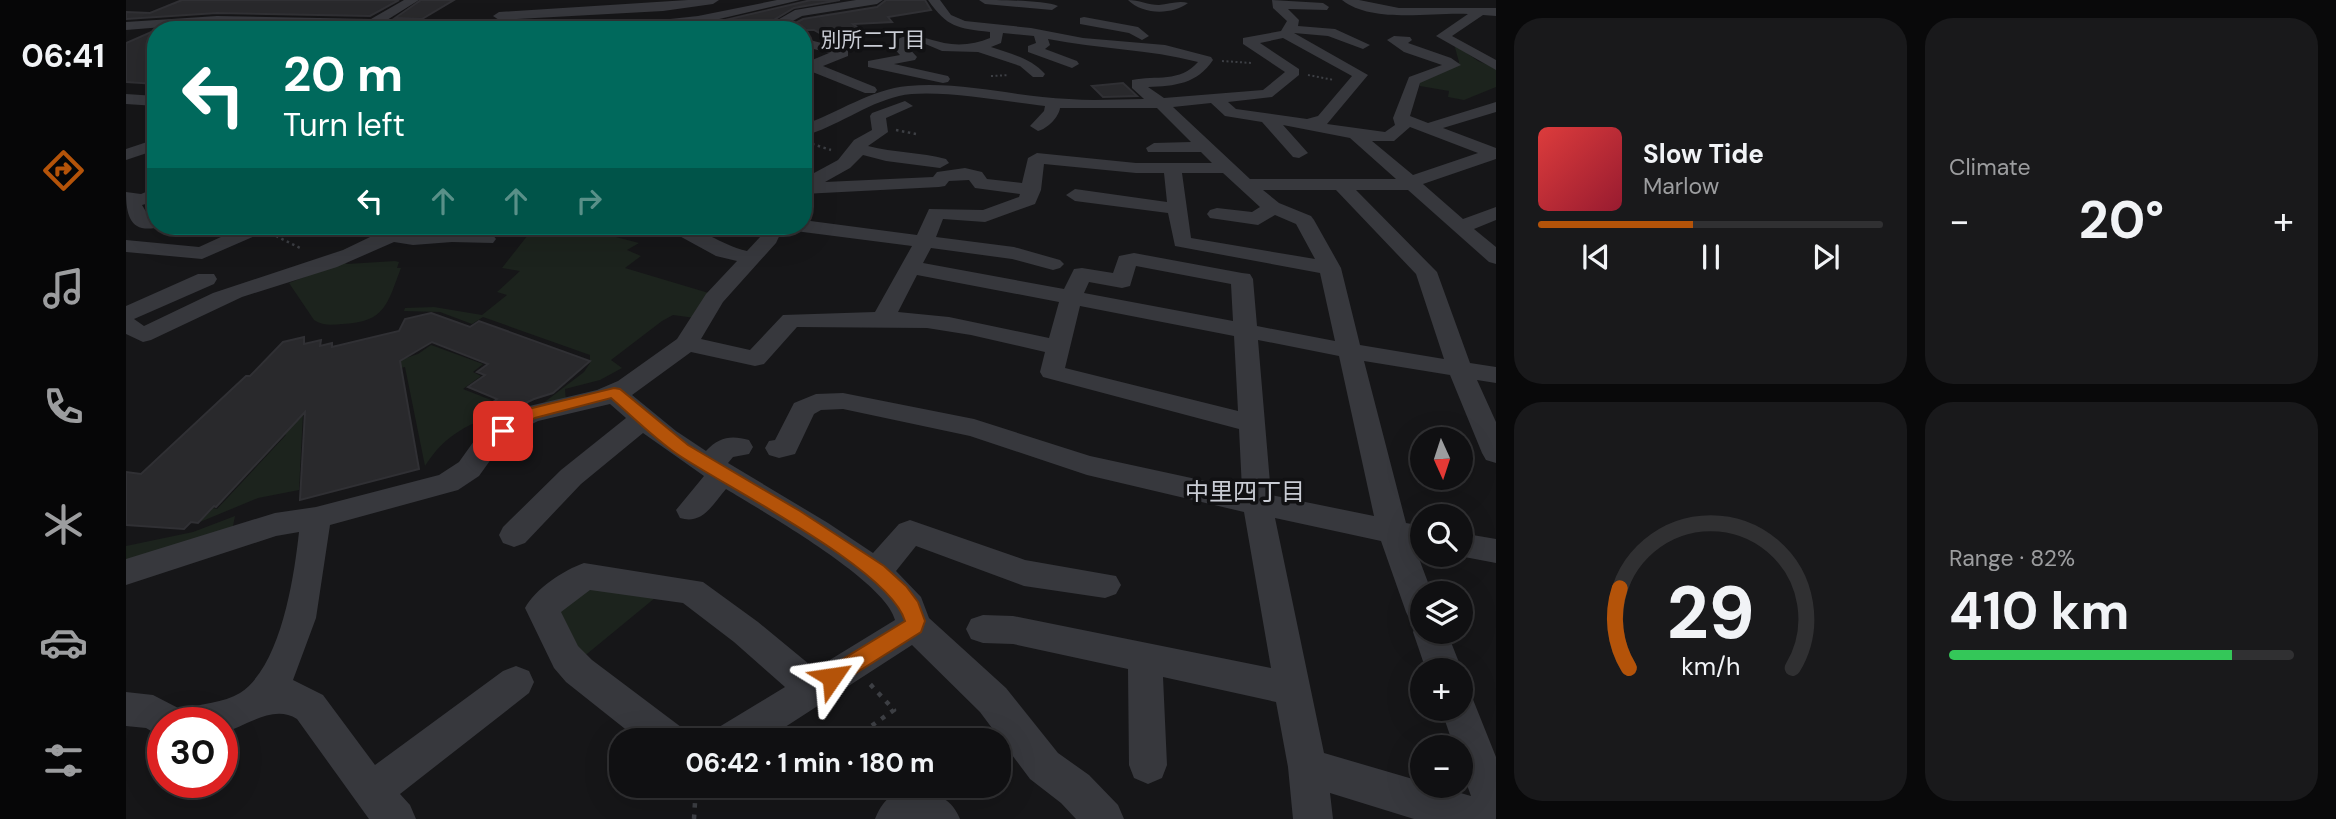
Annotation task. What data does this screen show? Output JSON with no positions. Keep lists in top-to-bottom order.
{
  "districts": ["別所二丁目", "中里四丁目"],
  "north": "bottom",
  "page": {
    "tabs": "06:41",
    "tile": [
      "Climate",
      ["Range · 82%", "410 km"]
    ],
    "turn": ["20 m", "Turn left"],
    "song": ["Slow Tide", "Marlow"],
    "heat": ["−", "20°", "+"],
    "map_buttons": ["+", "−"],
    "limit": "30",
    "trip": "06:42 · 1 min · 180 m",
    "gauge": ["29", "km/h"]
  }
}
